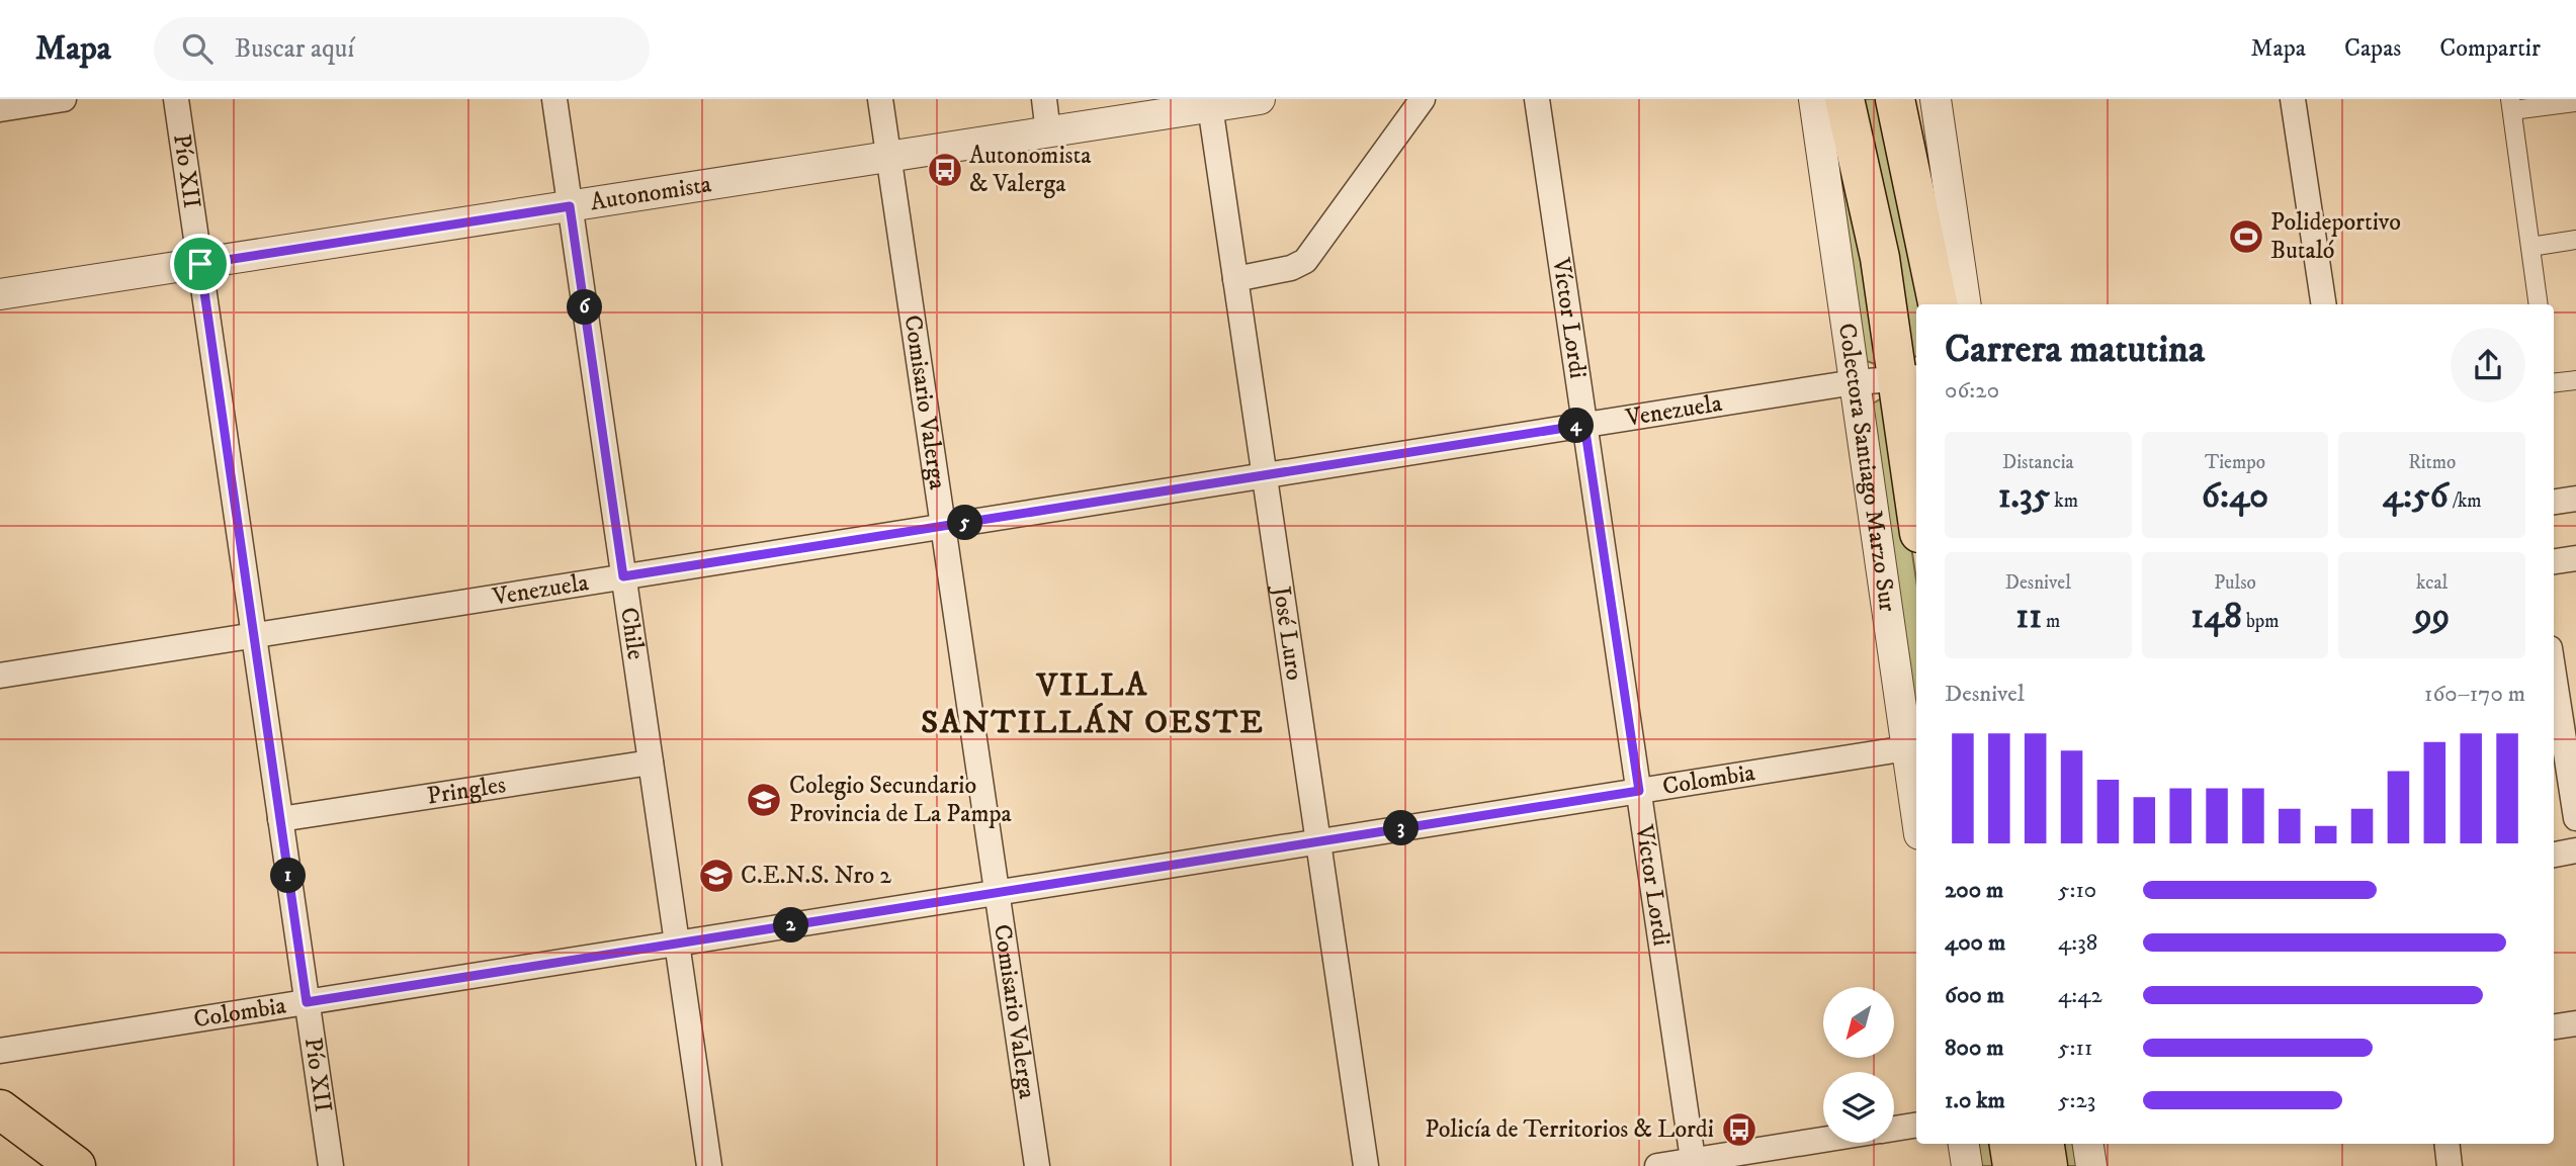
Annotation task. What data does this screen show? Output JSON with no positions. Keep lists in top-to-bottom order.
{
  "streets": {
    "street": [
      "Pío XII",
      "Autonomista",
      "Víctor Lordi",
      "Comisario Valerga",
      "Venezuela",
      "Colectora Santiago Marzo Sur",
      "José Luro",
      "Chile",
      "Colombia",
      "Pringles"
    ]
  },
  "crossings": [
    ["Pío XII", "Autonomista"],
    ["Pío XII", "Venezuela"],
    ["Pío XII", "Colombia"],
    ["Pío XII", "Pringles"],
    ["Autonomista", "Comisario Valerga"],
    ["Autonomista", "José Luro"],
    ["Autonomista", "Chile"],
    ["Víctor Lordi", "Venezuela"],
    ["Víctor Lordi", "Colombia"],
    ["Comisario Valerga", "Venezuela"],
    ["Comisario Valerga", "Colombia"],
    ["Venezuela", "Colectora Santiago Marzo Sur"],
    ["Venezuela", "José Luro"],
    ["Venezuela", "Chile"],
    ["Colectora Santiago Marzo Sur", "Colombia"],
    ["José Luro", "Colombia"],
    ["Chile", "Colombia"],
    ["Chile", "Pringles"]
  ],
  "districts": ["VILLA SANTILLÁN OESTE"],
  "places": {
    "bus stop": ["Autonomista & Valerga", "Policía de Territorios & Lordi"],
    "sports": ["Polideportivo Butaló"],
    "school or university": ["Colegio Secundario Provincia de La Pampa", "C.E.N.S. Nro 2"]
  },
  "north": "bottom left",
  "page": {
    "header": "Mapa",
    "search": "Buscar aquí",
    "nav": ["Mapa", "Capas", "Compartir"],
    "pins": [
      "6",
      "4",
      "5",
      "3",
      "1",
      "2"
    ],
    "heading": ["Carrera matutina", "06:20"],
    "stats": [
      ["Distancia", "1.35 km"],
      ["Tiempo", "6:40"],
      ["Ritmo", "4:56 /km"],
      ["Desnivel", "11 m"],
      ["Pulso", "148 bpm"],
      ["kcal", "99"]
    ],
    "chart": ["Desnivel", "160–170 m"],
    "list": [
      {
        "name": "200 m",
        "note": "5:10"
      },
      {
        "name": "400 m",
        "note": "4:38"
      },
      {
        "name": "600 m",
        "note": "4:42"
      },
      {
        "name": "800 m",
        "note": "5:11"
      },
      {
        "name": "1.0 km",
        "note": "5:23"
      }
    ]
  }
}
